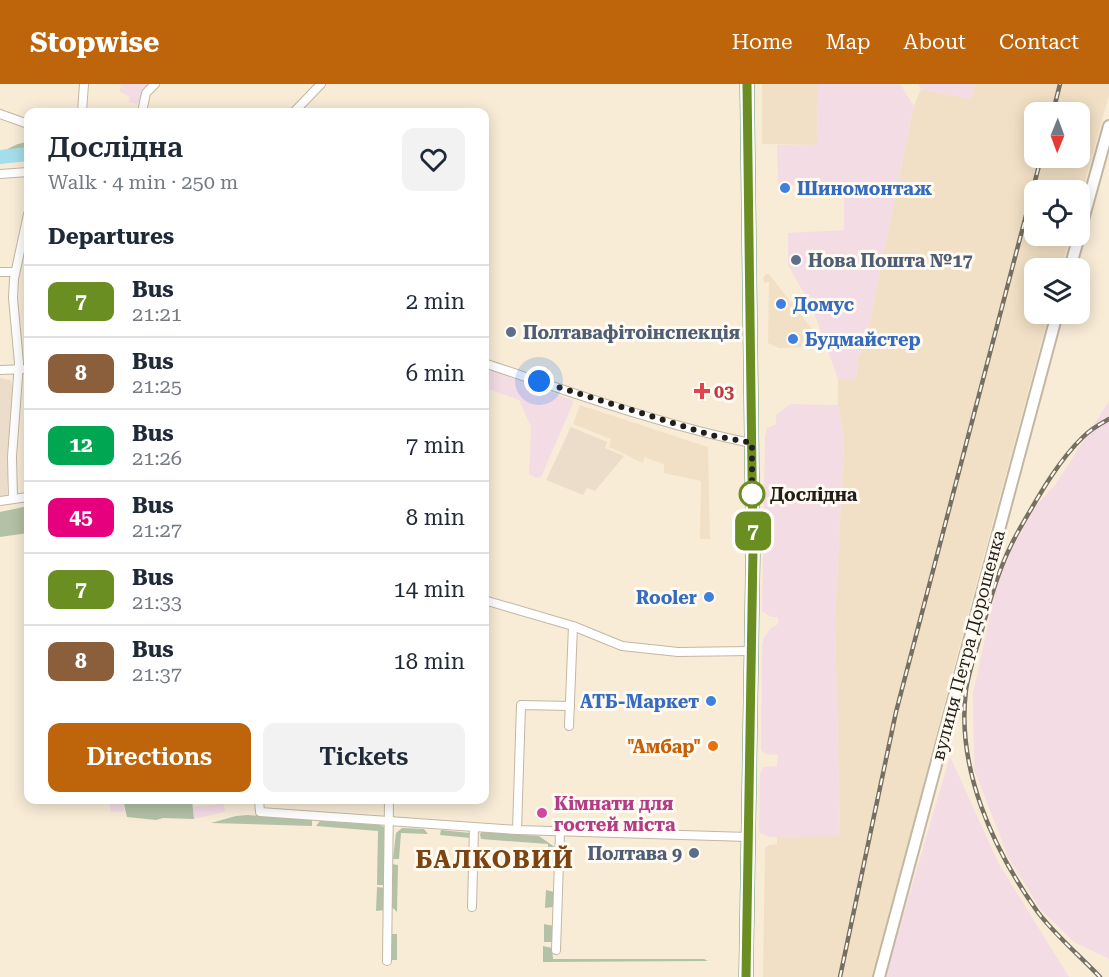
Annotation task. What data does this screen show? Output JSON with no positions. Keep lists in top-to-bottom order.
{
  "streets": {
    "street": ["вулиця Петра Дорошенка"]
  },
  "districts": ["БАЛКОВИЙ"],
  "places": {
    "other": [
      "Шиномонтаж",
      "Нова Пошта №17",
      "Домус",
      "Полтавафітоінспекція",
      "Будмайстер",
      "Дослідна",
      "Rooler",
      "АТБ-Маркет",
      "\"Амбар\"",
      "Кімнати для гостей міста",
      "Полтава 9"
    ],
    "health": ["03"]
  },
  "lines": ["bus line 7"],
  "north": "bottom",
  "page": {
    "header": "Stopwise",
    "nav": [
      "Home",
      "Map",
      "About",
      "Contact"
    ],
    "on_map": "7",
    "heading": [
      ["Дослідна", "Walk · 4 min · 250 m"],
      "Departures"
    ],
    "list": [
      {
        "mark": "7",
        "name": "Bus",
        "note": "21:21",
        "value": "2 min"
      },
      {
        "mark": "8",
        "name": "Bus",
        "note": "21:25",
        "value": "6 min"
      },
      {
        "mark": "12",
        "name": "Bus",
        "note": "21:26",
        "value": "7 min"
      },
      {
        "mark": "45",
        "name": "Bus",
        "note": "21:27",
        "value": "8 min"
      },
      {
        "mark": "7",
        "name": "Bus",
        "note": "21:33",
        "value": "14 min"
      },
      {
        "mark": "8",
        "name": "Bus",
        "note": "21:37",
        "value": "18 min"
      }
    ],
    "buttons": ["Directions", "Tickets"]
  }
}
